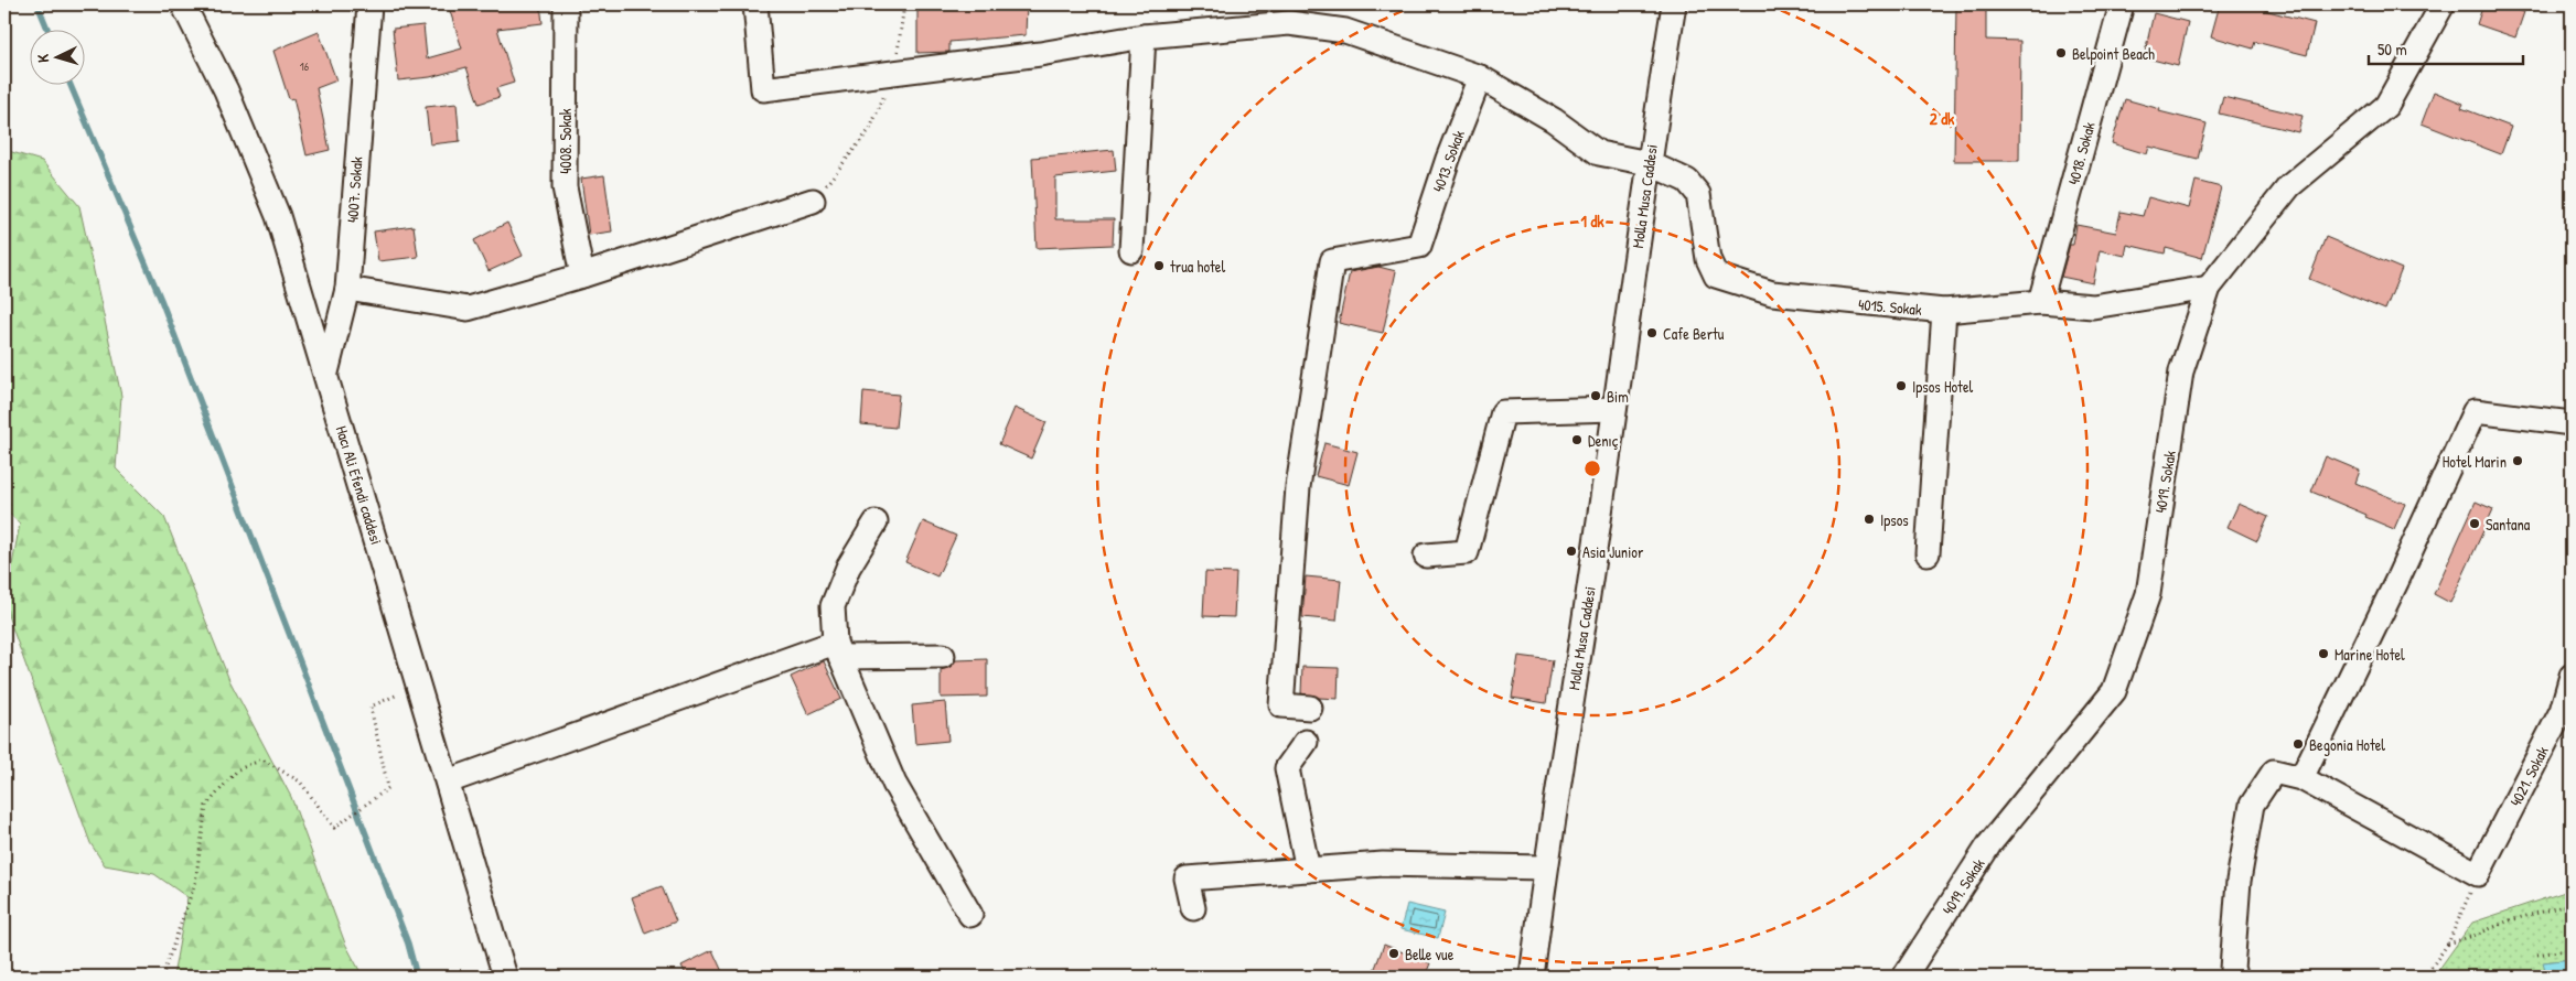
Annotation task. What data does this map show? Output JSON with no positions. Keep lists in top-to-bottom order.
{
  "streets": {
    "street": [
      "4008. Sokak",
      "4018. Sokak",
      "4013. Sokak",
      "4007. Sokak",
      "Molla Musa Caddesi",
      "4015. Sokak",
      "4019. Sokak",
      "Hacı Ali Efendi caddesi",
      "4021. Sokak"
    ]
  },
  "crossings": [
    ["4018. Sokak", "4015. Sokak"],
    ["4013. Sokak", "4015. Sokak"],
    ["4007. Sokak", "Hacı Ali Efendi caddesi"],
    ["Molla Musa Caddesi", "4015. Sokak"],
    ["4015. Sokak", "4019. Sokak"]
  ],
  "places": [
    "Belpoint Beach",
    "trua hotel",
    "Cafe Bertu",
    "Ipsos Hotel",
    "Bim",
    "Denıç",
    "Hotel Marin",
    "Ipsos",
    "Santana",
    "Asia Junior",
    "Marine Hotel",
    "Begonia Hotel",
    "Belle vue"
  ],
  "house_numbers": ["16"],
  "scale_bar": "50 m",
  "north": "left",
  "rings": ["2 dk", "1 dk"]
}
